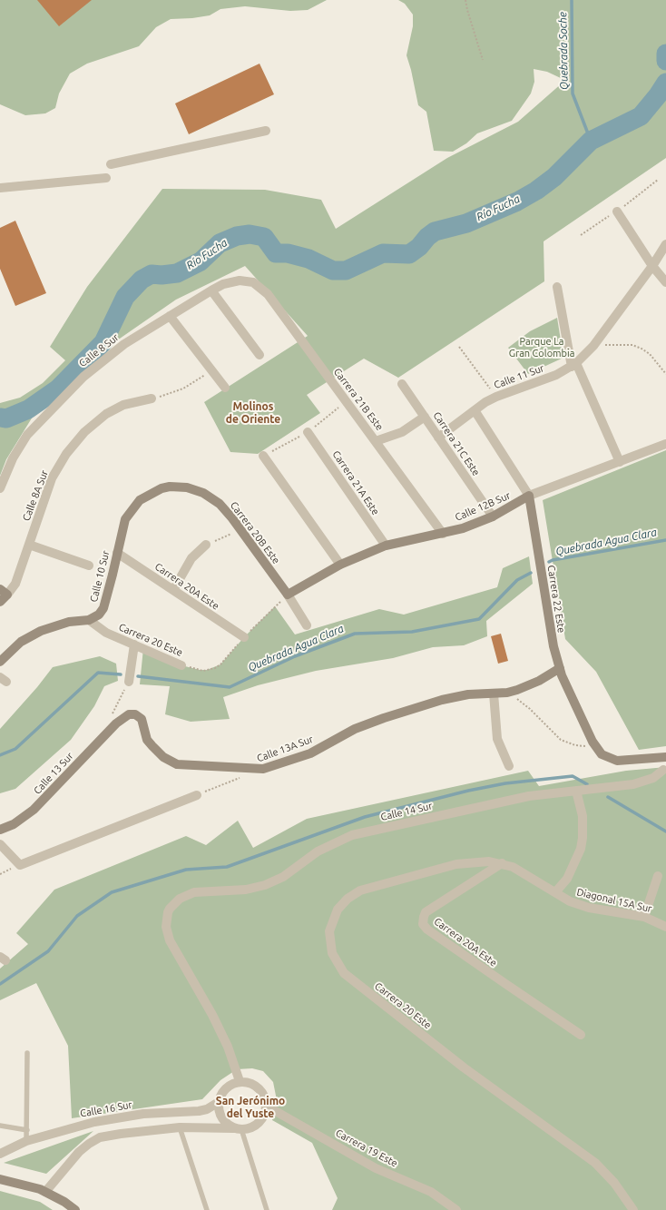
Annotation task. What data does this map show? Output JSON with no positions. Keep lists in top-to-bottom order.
{
  "streets": {
    "street": [
      "Calle 8 Sur",
      "Calle 11 Sur",
      "Carrera 21B Este",
      "Carrera 21C Este",
      "Carrera 21A Este",
      "Calle 8A Sur",
      "Calle 12B Sur",
      "Carrera 20B Este",
      "Calle 10 Sur",
      "Carrera 20A Este",
      "Carrera 22 Este",
      "Carrera 20 Este",
      "Calle 13A Sur",
      "Calle 13 Sur",
      "Calle 14 Sur",
      "Diagonal 15A Sur",
      "Calle 16 Sur",
      "Carrera 19 Este"
    ]
  },
  "crossings": [
    ["Calle 8 Sur", "Carrera 21B Este"],
    ["Calle 11 Sur", "Carrera 21C Este"],
    ["Calle 11 Sur", "Carrera 22 Este"],
    ["Carrera 21B Este", "Calle 12B Sur"],
    ["Carrera 21C Este", "Calle 12B Sur"],
    ["Carrera 21A Este", "Calle 12B Sur"],
    ["Calle 12B Sur", "Carrera 20B Este"],
    ["Calle 12B Sur", "Carrera 22 Este"],
    ["Carrera 20B Este", "Calle 10 Sur"],
    ["Calle 10 Sur", "Carrera 20A Este"],
    ["Calle 10 Sur", "Carrera 20 Este"],
    ["Carrera 20A Este", "Carrera 20 Este"],
    ["Carrera 20A Este", "Diagonal 15A Sur"],
    ["Carrera 22 Este", "Calle 13A Sur"],
    ["Carrera 20 Este", "Diagonal 15A Sur"],
    ["Calle 13A Sur", "Calle 13 Sur"],
    ["Calle 14 Sur", "Calle 16 Sur"],
    ["Calle 14 Sur", "Carrera 19 Este"],
    ["Calle 16 Sur", "Carrera 19 Este"]
  ],
  "districts": ["Molinos de Oriente", "San Jerónimo del Yuste"],
  "water": ["Quebrada Soche", "Río Fucha", "Quebrada Agua Clara"],
  "parks": ["Parque La Gran Colombia"]
}
